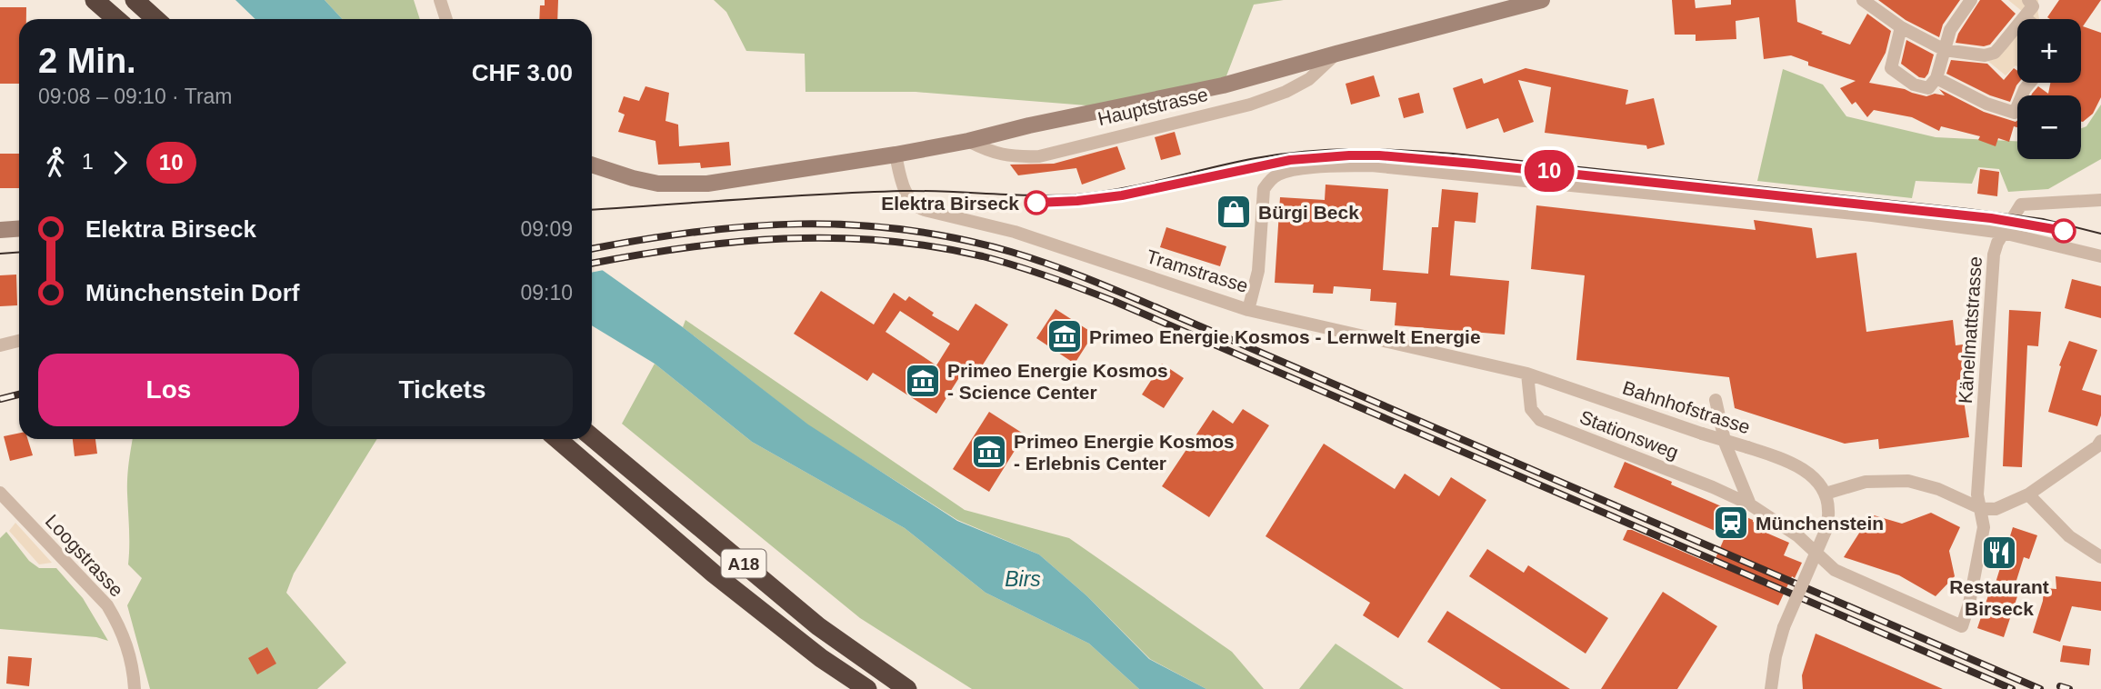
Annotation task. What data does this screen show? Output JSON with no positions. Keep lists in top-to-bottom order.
{
  "streets": {
    "highway": ["A18"],
    "main road": ["Hauptstrasse"],
    "street": [
      "Tramstrasse",
      "Känelmattstrasse",
      "Bahnhofstrasse",
      "Stationsweg",
      "Loogstrasse"
    ]
  },
  "crossings": [
    ["Hauptstrasse", "Tramstrasse"],
    ["Tramstrasse", "Känelmattstrasse"],
    ["Tramstrasse", "Bahnhofstrasse"],
    ["Känelmattstrasse", "Stationsweg"],
    ["Bahnhofstrasse", "Stationsweg"]
  ],
  "water": ["Birs"],
  "places": {
    "other": ["Elektra Birseck"],
    "shop": ["Bürgi Beck"],
    "museum": ["Primeo Energie Kosmos - Lernwelt Energie", "Primeo Energie Kosmos - Science Center", "Primeo Energie Kosmos - Erlebnis Center"],
    "station": ["Münchenstein"],
    "restaurant": ["Restaurant Birseck"]
  },
  "lines": ["tram line 10"],
  "page": {
    "on_map": "10",
    "map_buttons": ["+", "−"],
    "heading": ["2 Min.", "09:08 – 09:10 · Tram", "CHF 3.00"],
    "legs": ["1", "10"],
    "list": [
      {
        "name": "Elektra Birseck",
        "value": "09:09"
      },
      {
        "name": "Münchenstein Dorf",
        "value": "09:10"
      }
    ],
    "buttons": ["Los", "Tickets"]
  }
}
